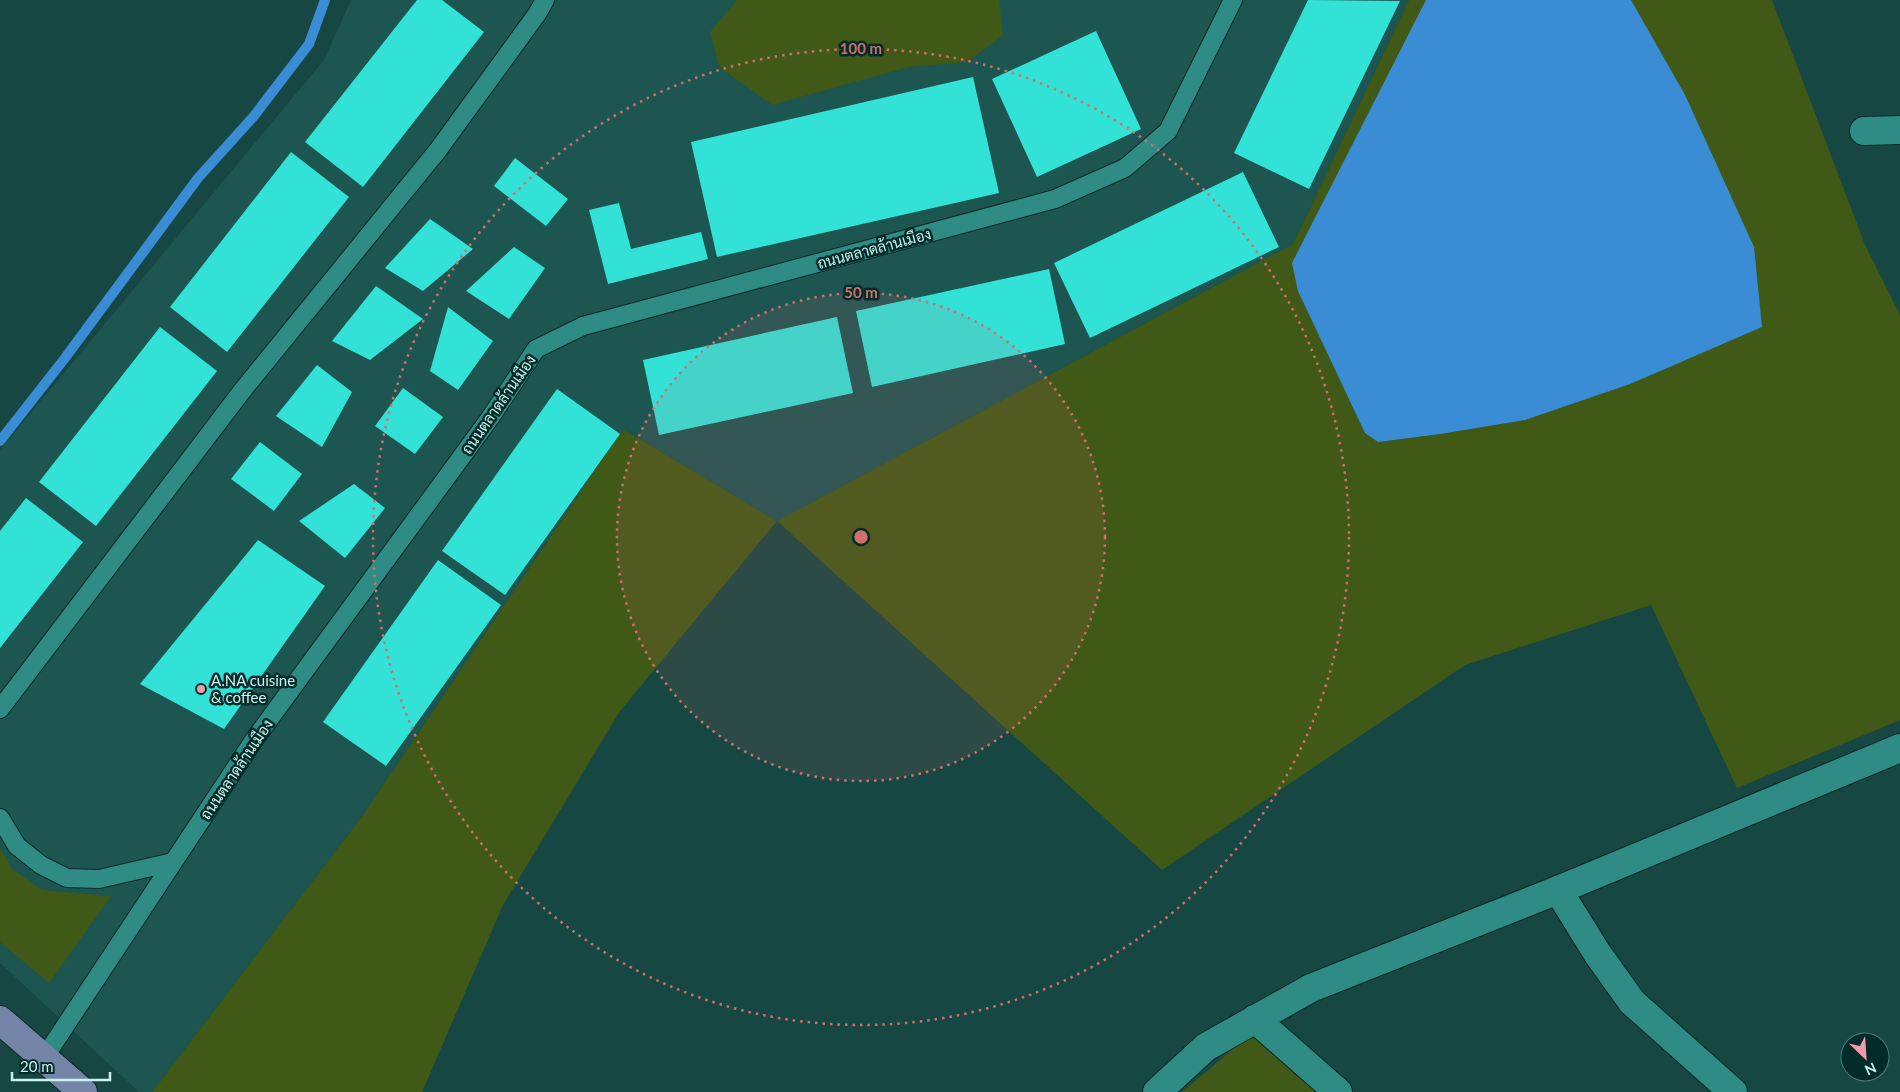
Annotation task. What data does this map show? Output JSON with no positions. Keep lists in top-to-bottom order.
{
  "streets": {
    "lane": ["ถนนตลาดล้านเมือง"]
  },
  "places": ["A.NA cuisine & coffee"],
  "scale_bar": "20 m",
  "north": "bottom right",
  "rings": ["100 m", "50 m"]
}
